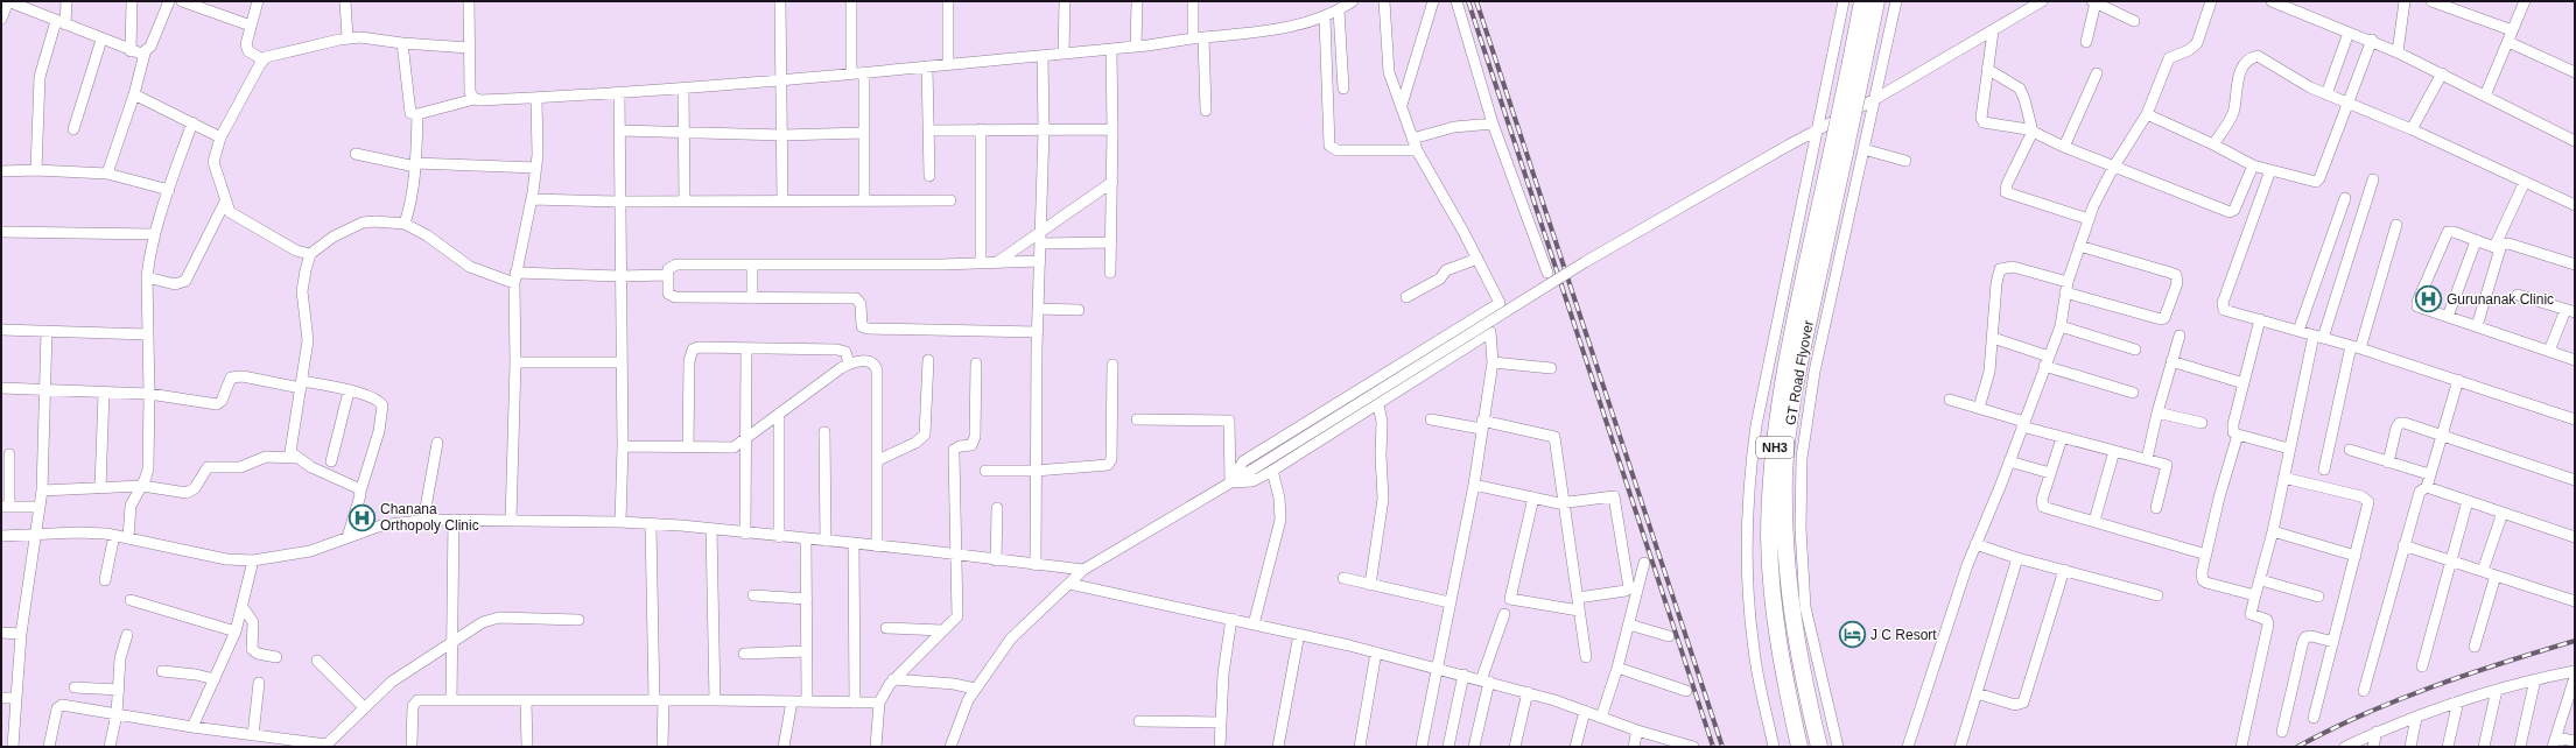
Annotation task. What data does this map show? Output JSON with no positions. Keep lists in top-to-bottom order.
{
  "streets": {
    "highway": ["GT Road Flyover", "NH3"]
  },
  "places": {
    "hospital": ["Gurunanak Clinic", "Chanana Orthopoly Clinic"],
    "hotel": ["J C Resort"]
  }
}
